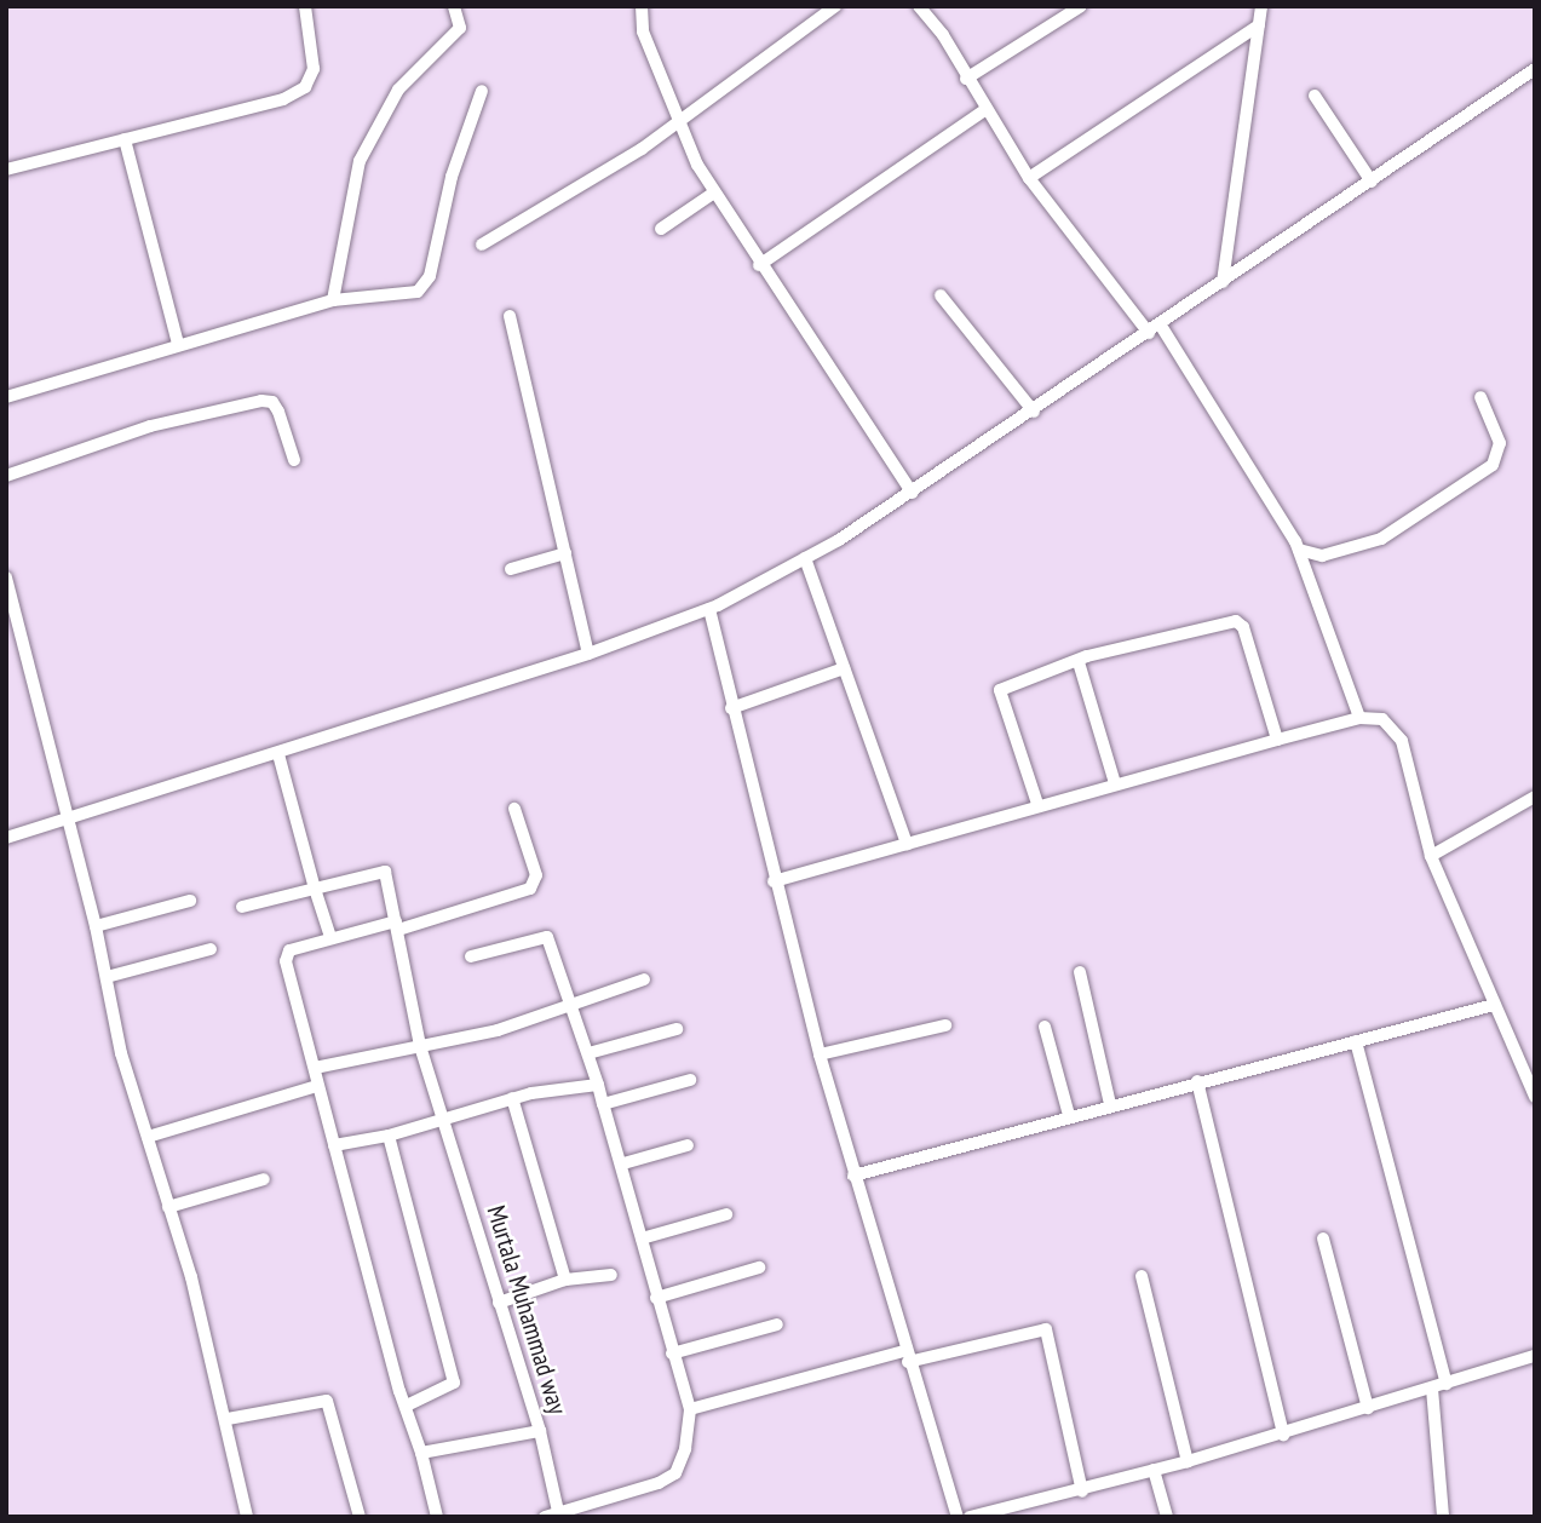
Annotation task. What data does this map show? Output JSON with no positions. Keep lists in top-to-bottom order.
{
  "streets": {
    "street": ["Murtala Muhammad way"]
  }
}
